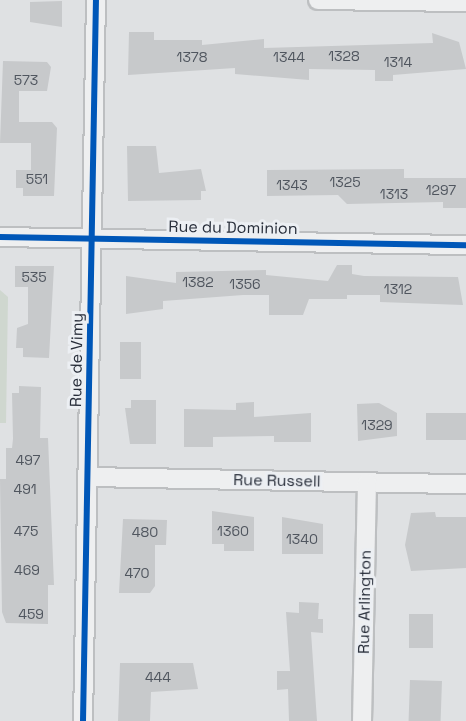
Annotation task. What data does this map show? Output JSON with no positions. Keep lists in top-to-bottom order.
{
  "streets": {
    "street": [
      "Rue du Dominion",
      "Rue de Vimy",
      "Rue Russell",
      "Rue Arlington"
    ]
  },
  "crossings": [
    ["Rue du Dominion", "Rue de Vimy"],
    ["Rue de Vimy", "Rue Russell"],
    ["Rue Russell", "Rue Arlington"]
  ],
  "house_numbers": [
    "1328",
    "1378",
    "1344",
    "1314",
    "573",
    "551",
    "1325",
    "1343",
    "1297",
    "1313",
    "535",
    "1382",
    "1356",
    "1312",
    "1329",
    "497",
    "491",
    "475",
    "1360",
    "480",
    "1340",
    "469",
    "470",
    "459",
    "444"
  ]
}
